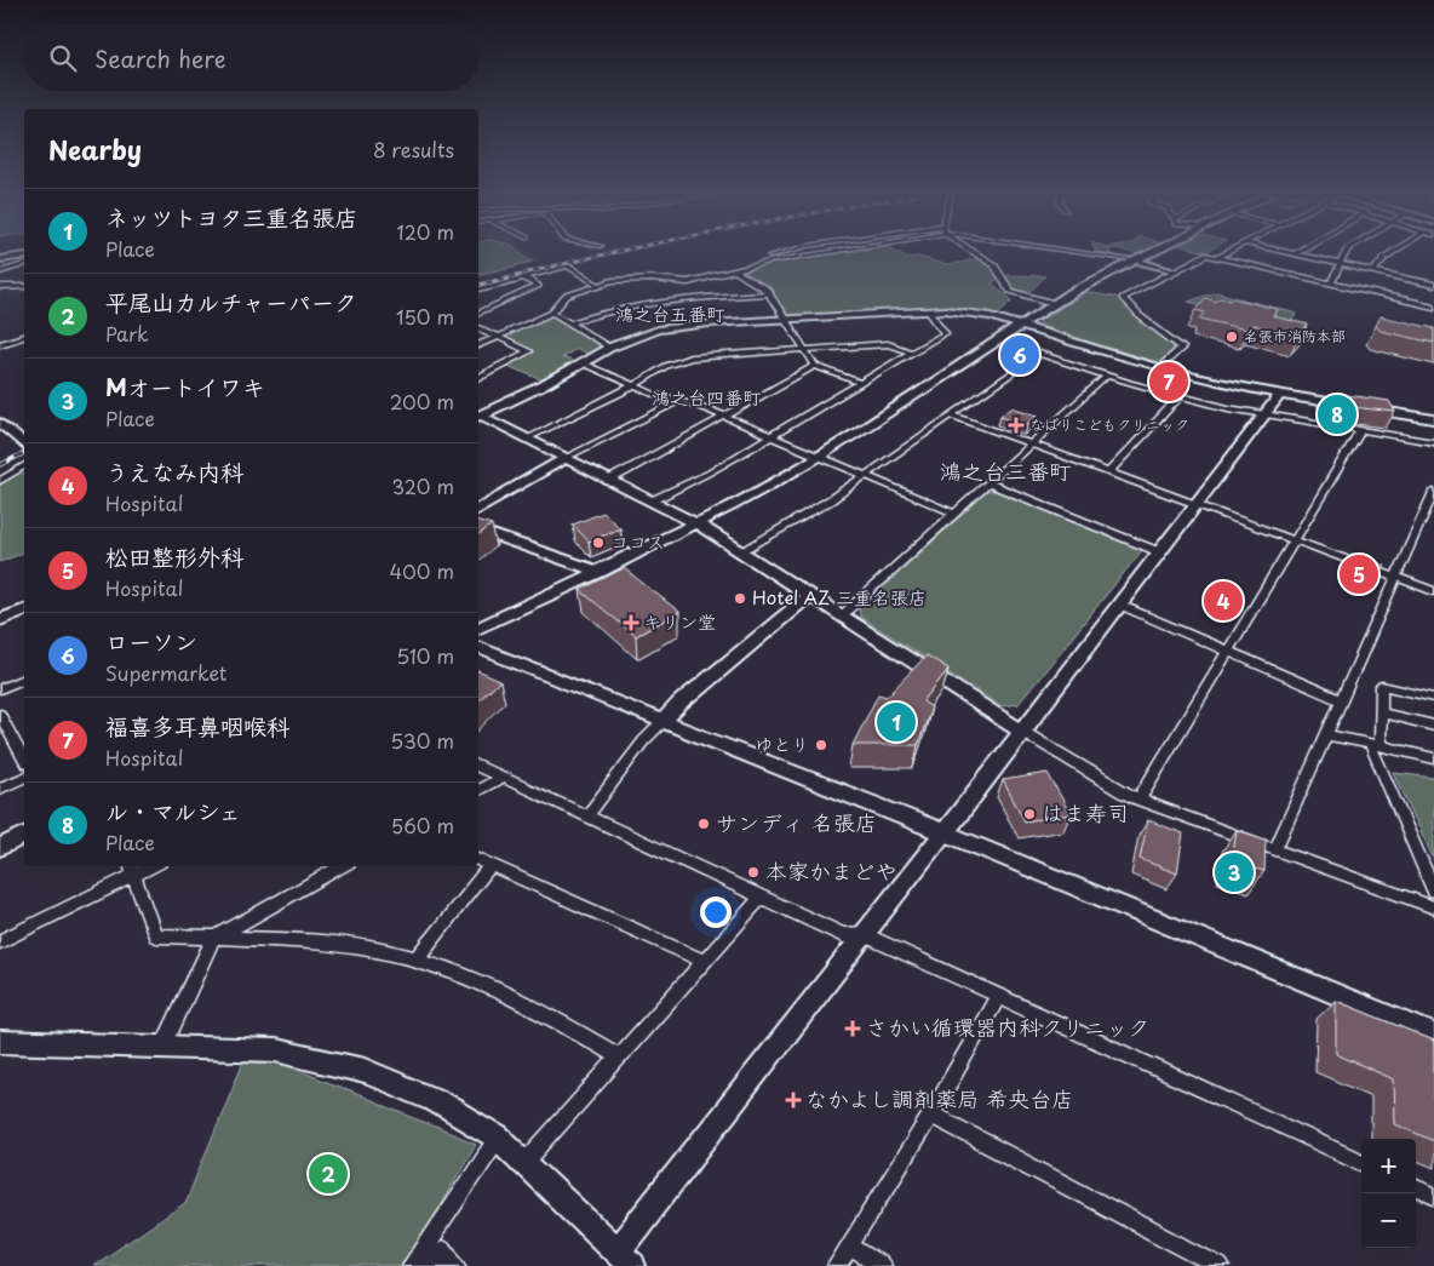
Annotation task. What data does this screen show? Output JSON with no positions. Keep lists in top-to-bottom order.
{
  "districts": ["鴻之台五番町", "鴻之台四番町", "鴻之台三番町"],
  "places": {
    "other": [
      "名張市消防本部",
      "ココス",
      "Hotel AZ 三重名張店",
      "ゆとり",
      "はま寿司",
      "サンディ 名張店",
      "本家かまどや"
    ],
    "health": [
      "なばりこどもクリニック",
      "キリン堂",
      "さかい循環器内科クリニック",
      "なかよし調剤薬局 希央台店"
    ]
  },
  "page": {
    "search": "Search here",
    "heading": ["Nearby", "8 results"],
    "list": [
      {
        "mark": "1",
        "name": "ネッツトヨタ三重名張店",
        "note": "Place",
        "value": "120 m"
      },
      {
        "mark": "2",
        "name": "平尾山カルチャーパーク",
        "note": "Park",
        "value": "150 m"
      },
      {
        "mark": "3",
        "name": "Mオートイワキ",
        "note": "Place",
        "value": "200 m"
      },
      {
        "mark": "4",
        "name": "うえなみ内科",
        "note": "Hospital",
        "value": "320 m"
      },
      {
        "mark": "5",
        "name": "松田整形外科",
        "note": "Hospital",
        "value": "400 m"
      },
      {
        "mark": "6",
        "name": "ローソン",
        "note": "Supermarket",
        "value": "510 m"
      },
      {
        "mark": "7",
        "name": "福喜多耳鼻咽喉科",
        "note": "Hospital",
        "value": "530 m"
      },
      {
        "mark": "8",
        "name": "ル・マルシェ",
        "note": "Place",
        "value": "560 m"
      }
    ],
    "pins": [
      "6",
      "7",
      "8",
      "5",
      "4",
      "1",
      "3",
      "2"
    ],
    "map_buttons": ["+", "−"]
  }
}
